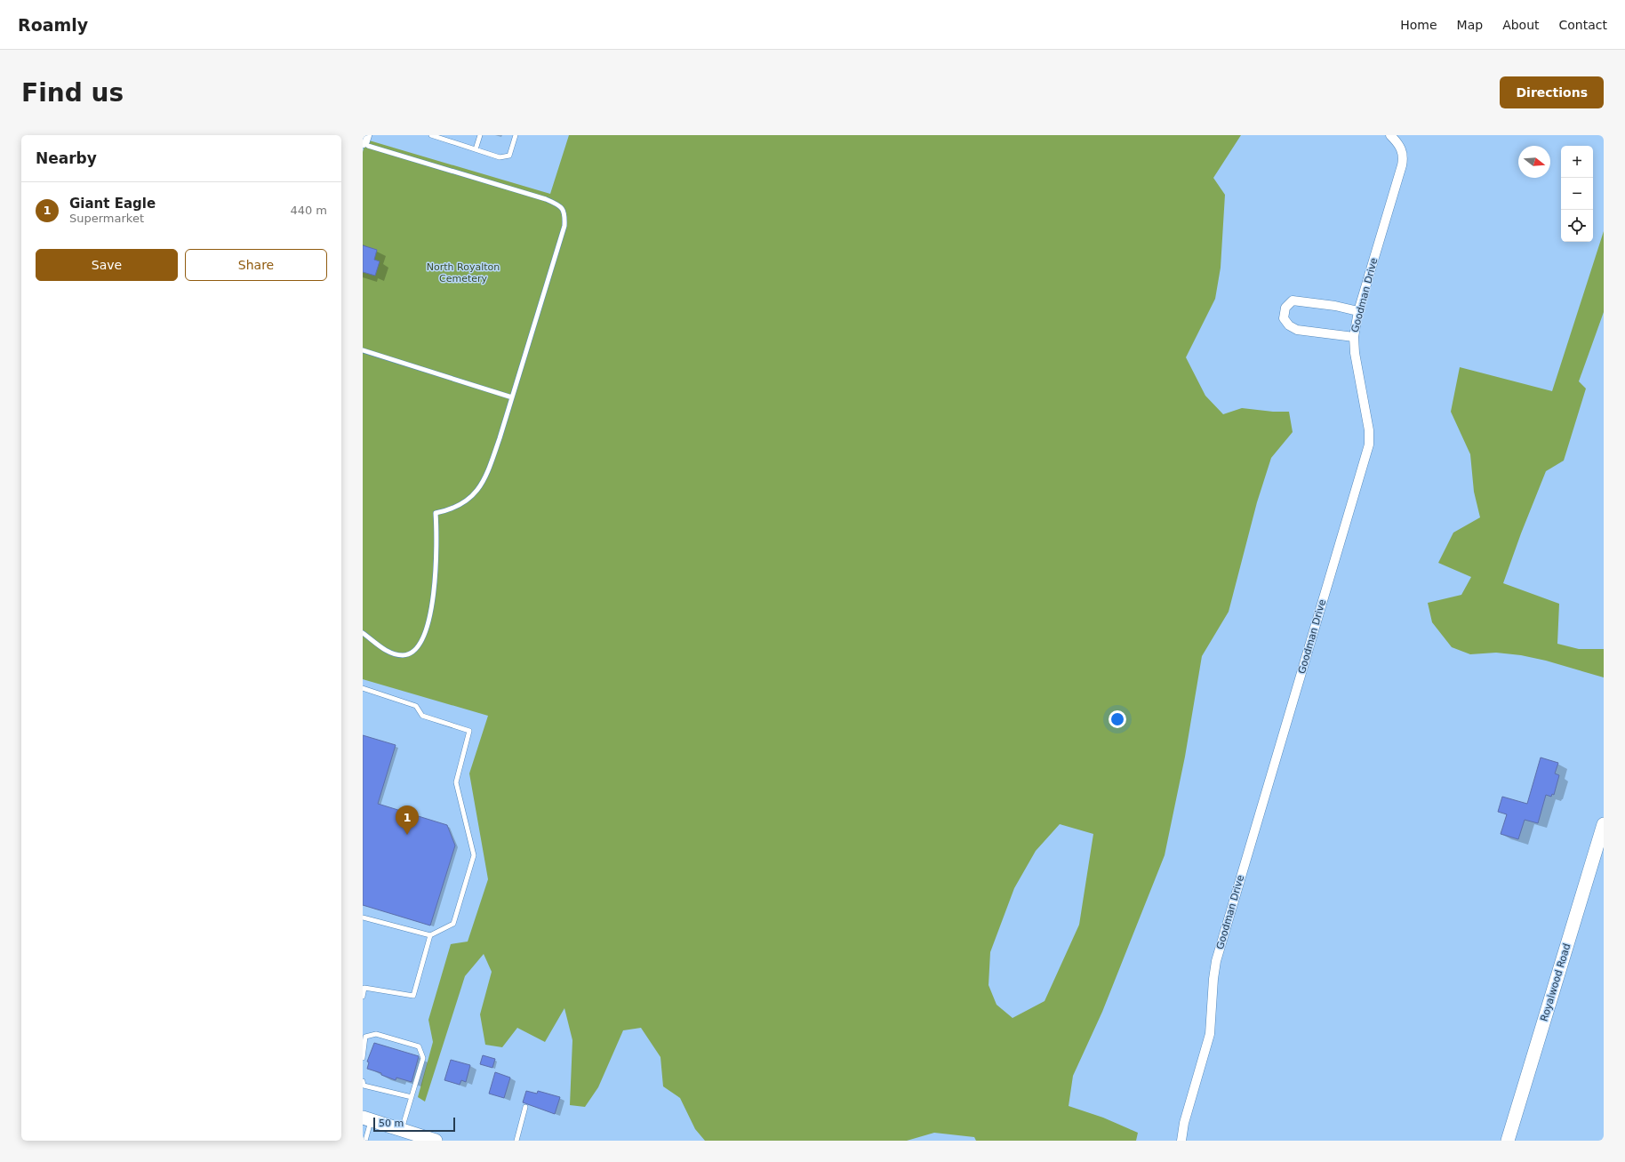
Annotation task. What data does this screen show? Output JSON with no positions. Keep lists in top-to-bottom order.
{
  "streets": {
    "street": ["Goodman Drive", "Royalwood Road"]
  },
  "parks": ["North Royalton Cemetery"],
  "scale_bar": "50 m",
  "north": "right",
  "page": {
    "header": "Roamly",
    "nav": [
      "Home",
      "Map",
      "About",
      "Contact"
    ],
    "buttons": [
      "Directions",
      ["Save", "Share"]
    ],
    "title": "Find us",
    "heading": "Nearby",
    "map_buttons": ["+", "−"],
    "list": [
      {
        "mark": "1",
        "name": "Giant Eagle",
        "note": "Supermarket",
        "value": "440 m"
      }
    ],
    "pins": "1",
    "scale": "50 m"
  }
}
